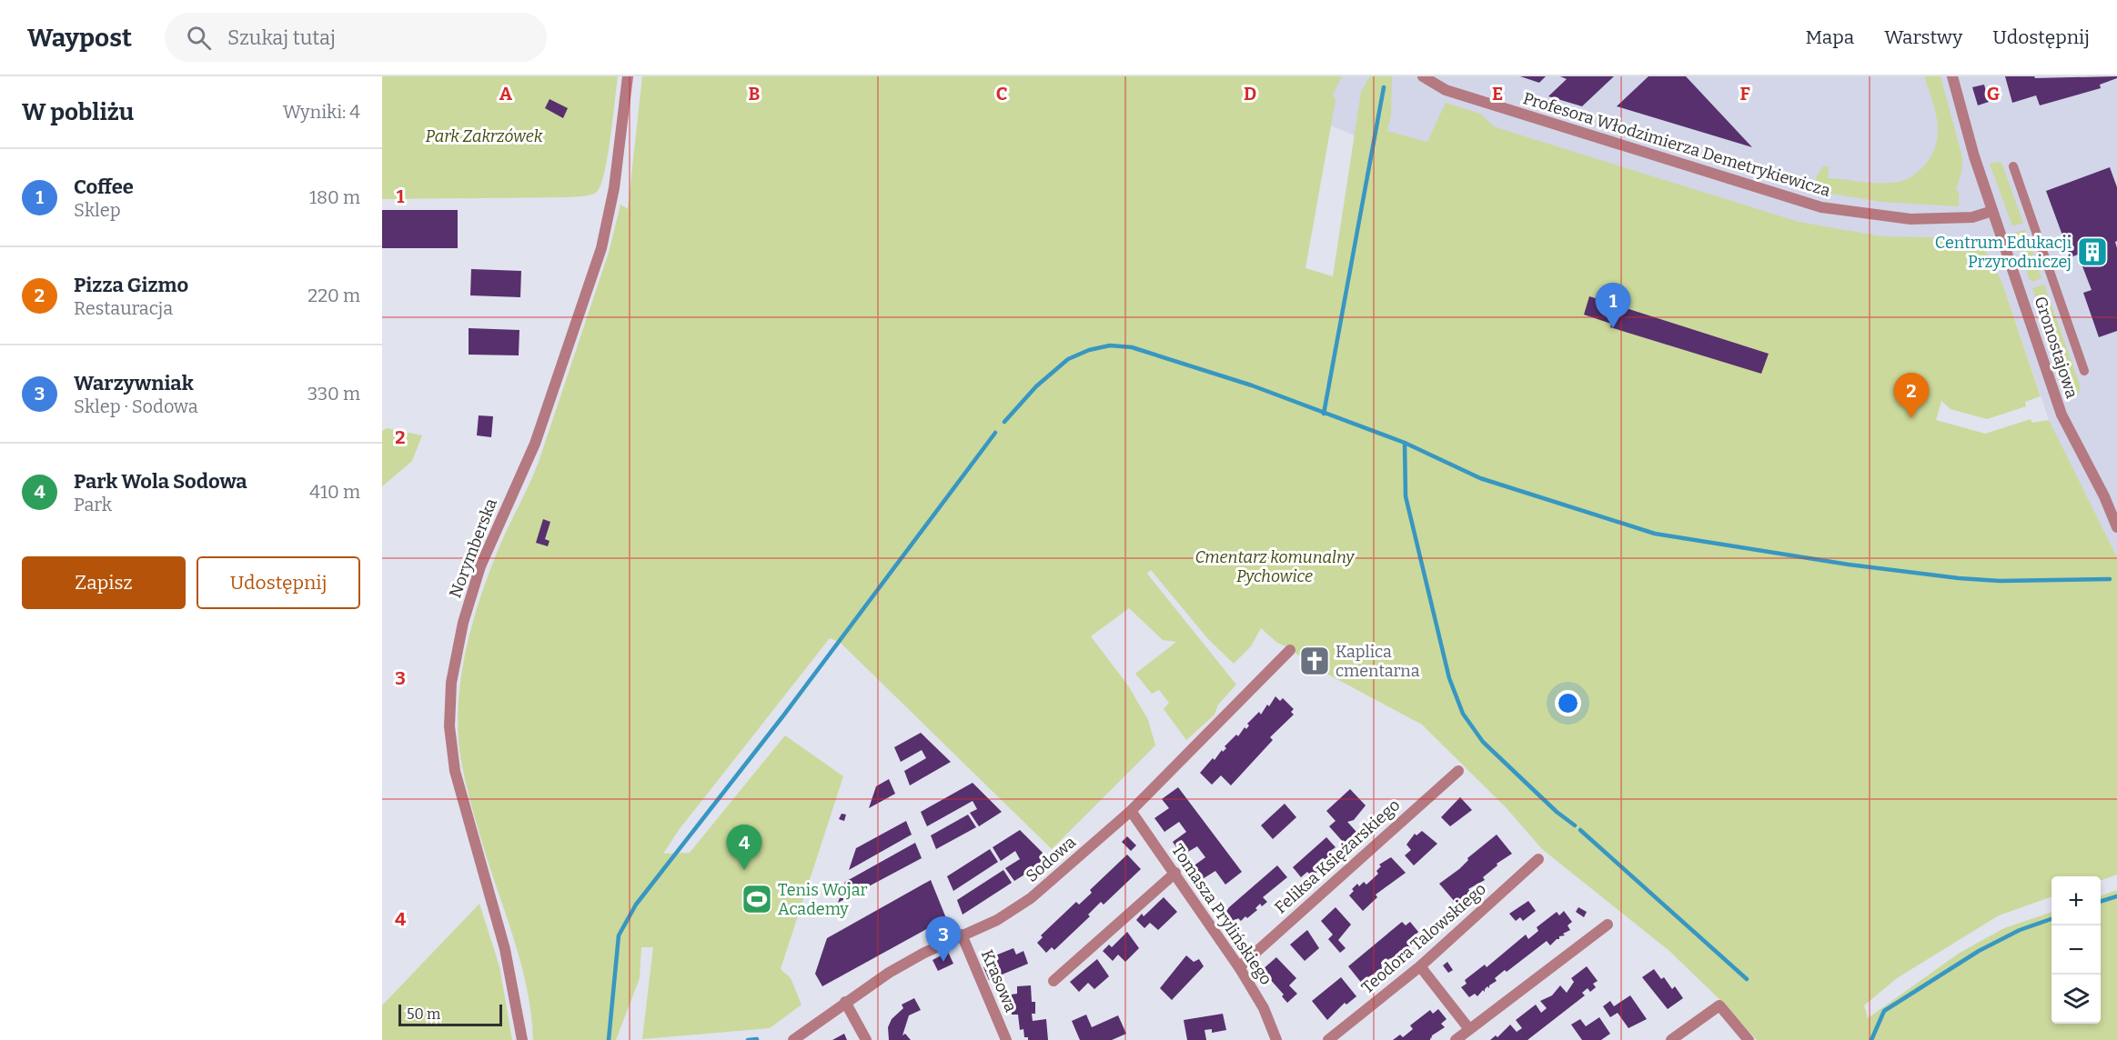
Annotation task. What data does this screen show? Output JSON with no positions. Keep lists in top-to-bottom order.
{
  "streets": {
    "street": [
      "Profesora Włodzimierza Demetrykiewicza",
      "Gronostajowa",
      "Norymberska",
      "Feliksa Księżarskiego",
      "Sodowa",
      "Tomasza Prylińskiego",
      "Teodora Talowskiego",
      "Krasowa"
    ]
  },
  "crossings": [
    ["Profesora Włodzimierza Demetrykiewicza", "Gronostajowa"],
    ["Feliksa Księżarskiego", "Tomasza Prylińskiego"],
    ["Sodowa", "Tomasza Prylińskiego"],
    ["Sodowa", "Krasowa"]
  ],
  "parks": ["Park Zakrzówek", "Cmentarz komunalny Pychowice"],
  "places": {
    "building": ["Centrum Edukacji Przyrodniczej"],
    "church": ["Kaplica cmentarna"],
    "sports": ["Tenis Wojar Academy"]
  },
  "scale_bar": "50 m",
  "page": {
    "header": "Waypost",
    "search": "Szukaj tutaj",
    "nav": ["Mapa", "Warstwy", "Udostępnij"],
    "heading": ["W pobliżu", "Wyniki: 4"],
    "list": [
      {
        "mark": "1",
        "name": "Coffee",
        "note": "Sklep",
        "value": "180 m"
      },
      {
        "mark": "2",
        "name": "Pizza Gizmo",
        "note": "Restauracja",
        "value": "220 m"
      },
      {
        "mark": "3",
        "name": "Warzywniak",
        "note": "Sklep · Sodowa",
        "value": "330 m"
      },
      {
        "mark": "4",
        "name": "Park Wola Sodowa",
        "note": "Park",
        "value": "410 m"
      }
    ],
    "pins": [
      "1",
      "2",
      "4",
      "3"
    ],
    "buttons": ["Zapisz", "Udostępnij"],
    "map_buttons": ["+", "−"],
    "scale": "50 m"
  },
  "grid": {
    "columns": [
      "A",
      "B",
      "C",
      "D",
      "E",
      "F",
      "G"
    ],
    "rows": [
      "1",
      "2",
      "3",
      "4"
    ]
  }
}
